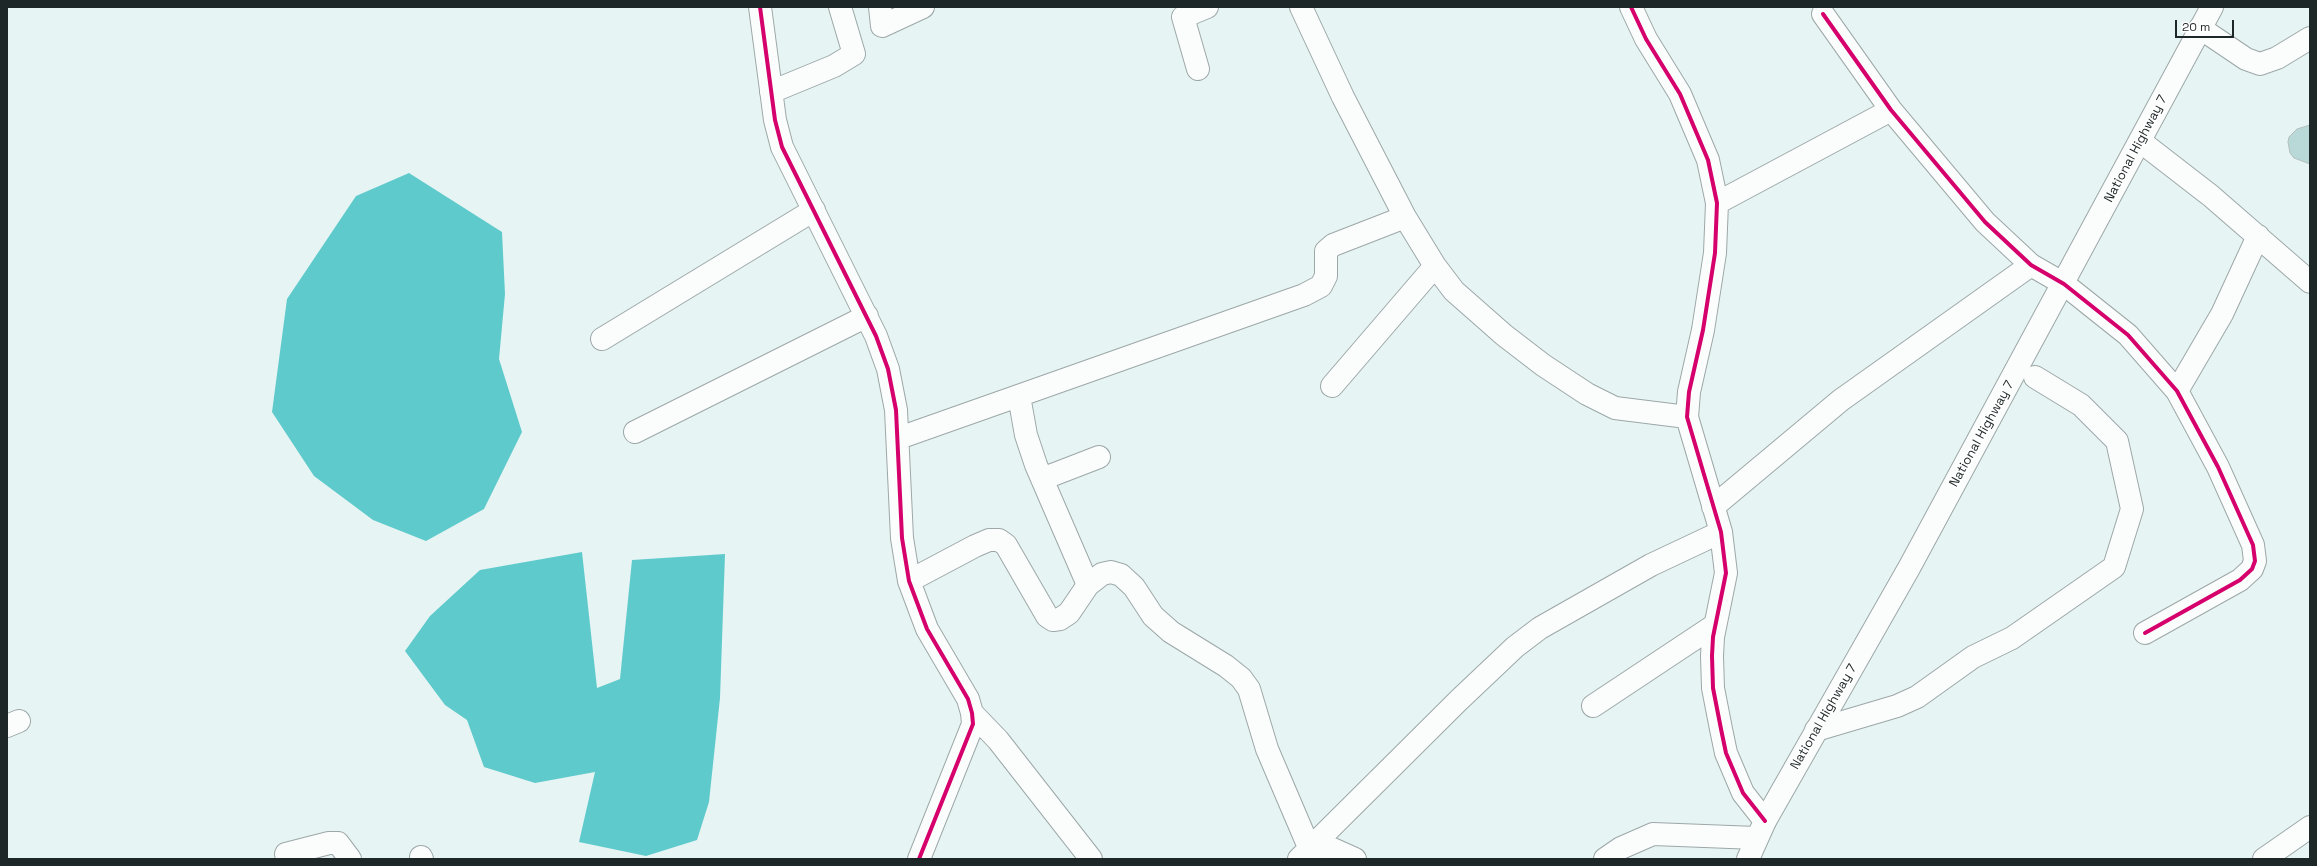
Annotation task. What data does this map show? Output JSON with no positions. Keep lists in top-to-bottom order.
{
  "streets": {
    "street": ["National Highway 7"]
  },
  "scale_bar": "20 m"
}
